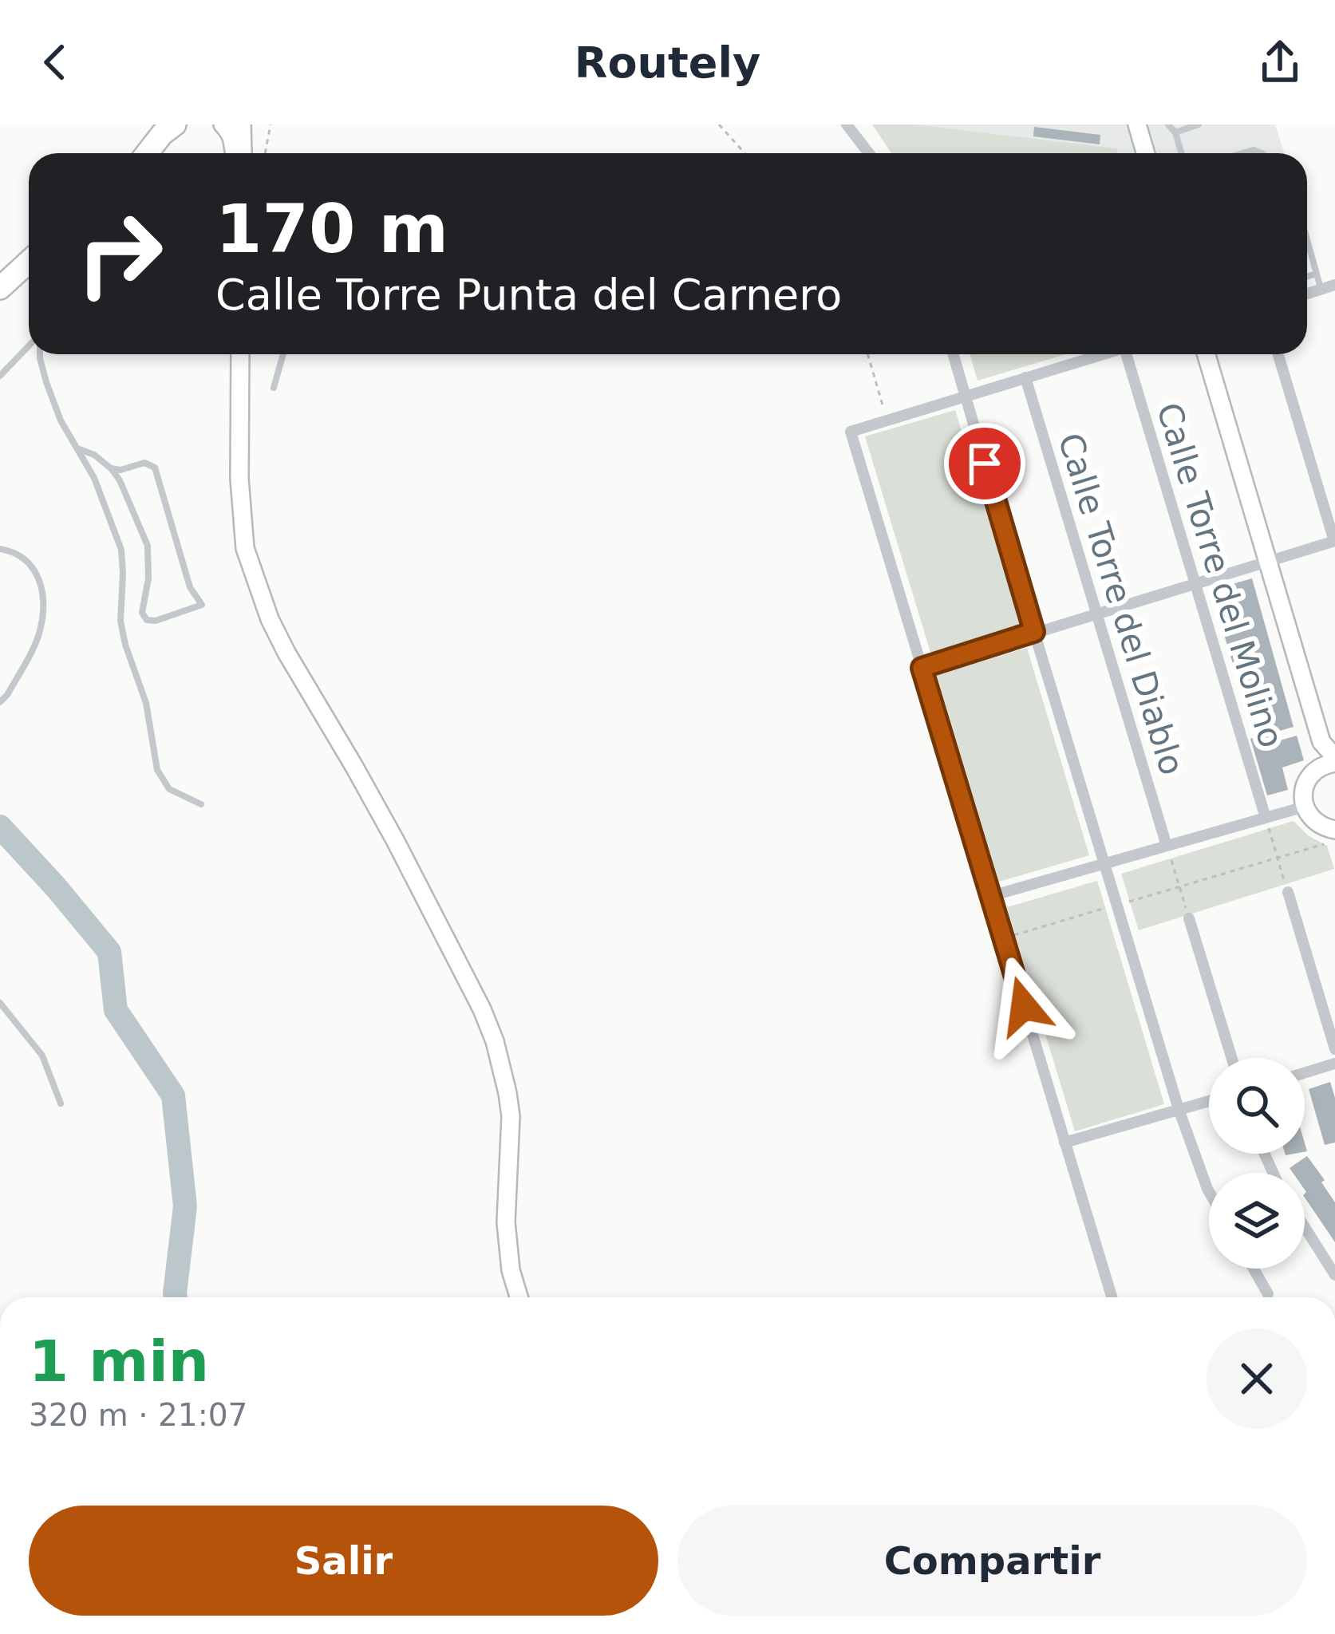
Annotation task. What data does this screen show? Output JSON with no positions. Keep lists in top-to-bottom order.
{
  "streets": {
    "street": ["Calle Torre del Molino", "Calle Torre del Diablo"]
  },
  "page": {
    "header": "Routely",
    "turn": ["170 m", "Calle Torre Punta del Carnero"],
    "heading": ["1 min", "320 m · 21:07"],
    "buttons": ["Salir", "Compartir"]
  }
}
